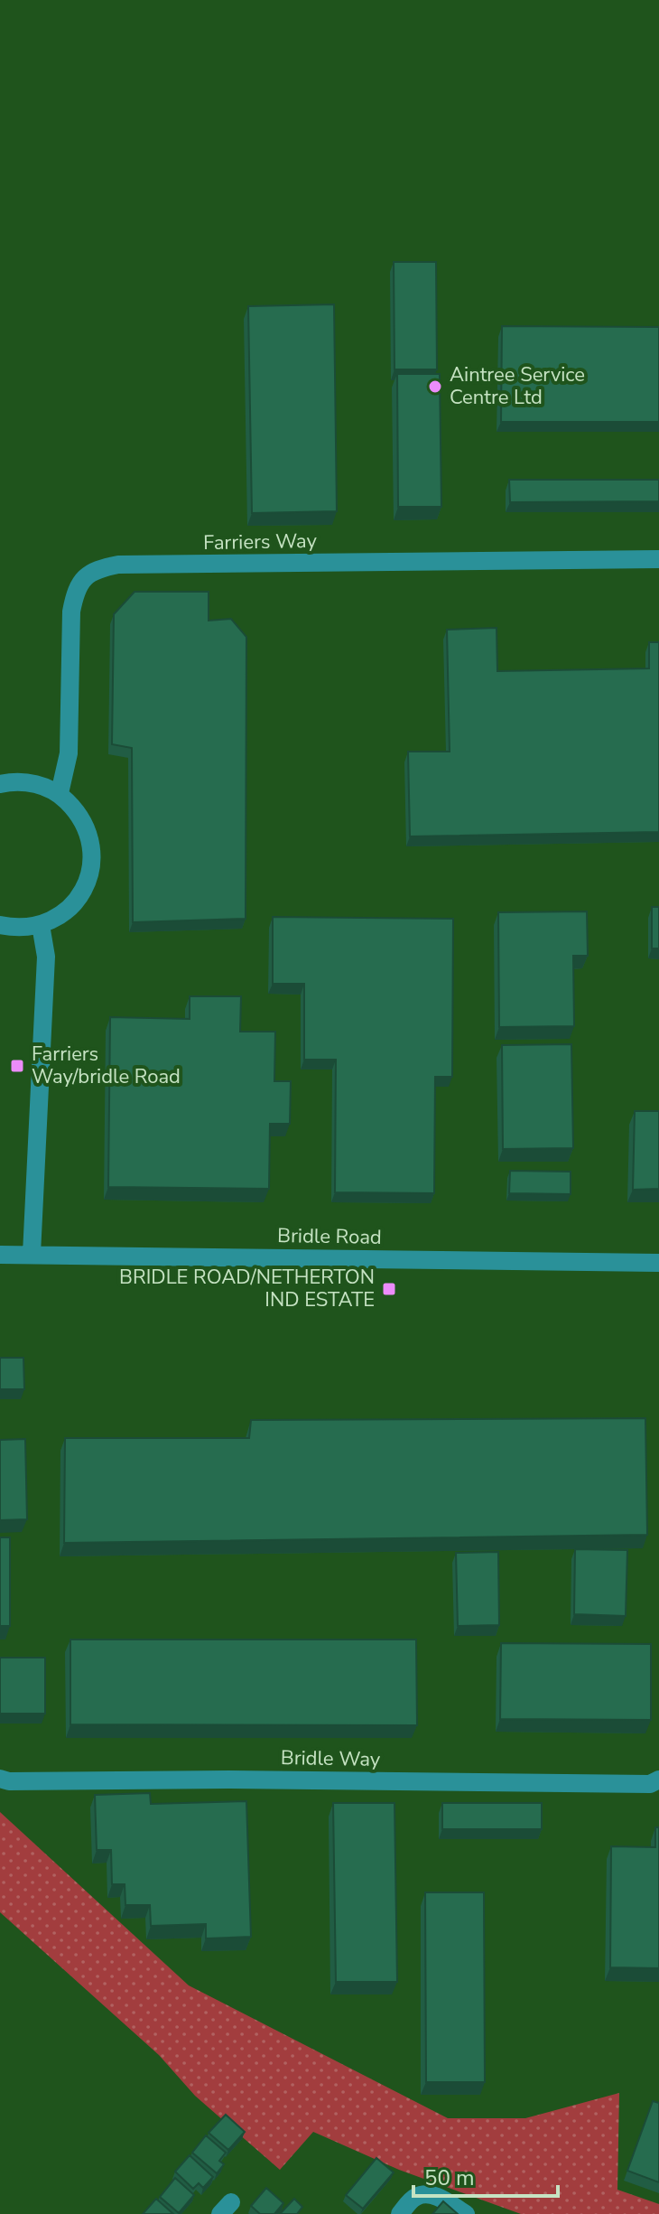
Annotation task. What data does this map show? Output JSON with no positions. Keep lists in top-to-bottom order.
{
  "streets": {
    "street": ["Farriers Way", "Bridle Road", "Bridle Way"]
  },
  "places": {
    "other": ["Aintree Service Centre Ltd"],
    "transit": ["Farriers Way/bridle Road", "BRIDLE ROAD/NETHERTON IND ESTATE"]
  },
  "scale_bar": "50 m"
}
